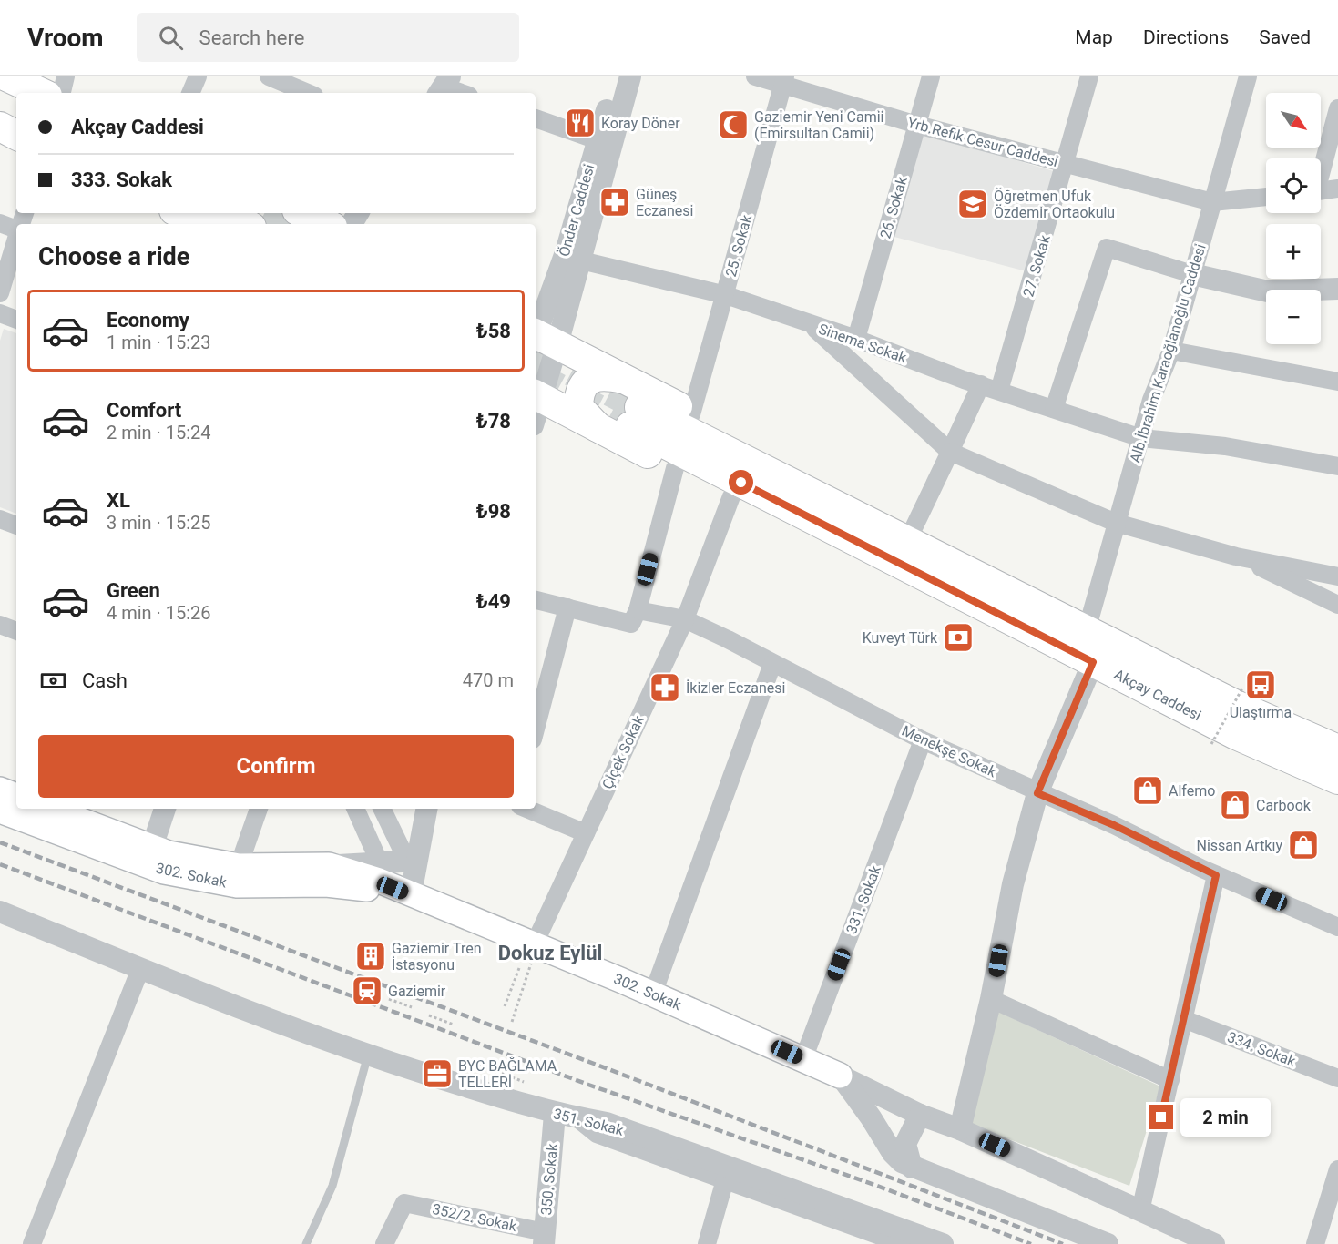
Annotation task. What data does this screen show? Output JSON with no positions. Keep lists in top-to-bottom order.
{
  "streets": {
    "highway": ["Akçay Caddesi"],
    "main road": ["302. Sokak"],
    "street": [
      "Yrb.Refik Cesur Caddesi",
      "26. Sokak",
      "Önder Caddesi",
      "25. Sokak",
      "27. Sokak",
      "Sinema Sokak",
      "Alb.İbrahim Karaoğlanoğlu Caddesi",
      "Menekşe Sokak",
      "Çiçek Sokak",
      "331. Sokak",
      "334. Sokak",
      "351. Sokak",
      "350. Sokak",
      "352/2. Sokak"
    ]
  },
  "crossings": [
    ["Yrb.Refik Cesur Caddesi", "26. Sokak"],
    ["Yrb.Refik Cesur Caddesi", "25. Sokak"],
    ["Yrb.Refik Cesur Caddesi", "27. Sokak"],
    ["Yrb.Refik Cesur Caddesi", "Alb.İbrahim Karaoğlanoğlu Caddesi"],
    ["26. Sokak", "Sinema Sokak"],
    ["Önder Caddesi", "Sinema Sokak"],
    ["25. Sokak", "Sinema Sokak"],
    ["27. Sokak", "Sinema Sokak"],
    ["Sinema Sokak", "Alb.İbrahim Karaoğlanoğlu Caddesi"],
    ["Alb.İbrahim Karaoğlanoğlu Caddesi", "Akçay Caddesi"],
    ["Menekşe Sokak", "Çiçek Sokak"],
    ["Menekşe Sokak", "331. Sokak"],
    ["Çiçek Sokak", "302. Sokak"],
    ["302. Sokak", "331. Sokak"],
    ["351. Sokak", "350. Sokak"],
    ["350. Sokak", "352/2. Sokak"]
  ],
  "districts": ["Dokuz Eylül"],
  "places": {
    "restaurant": ["Koray Döner"],
    "mosque": ["Gaziemir Yeni Camii (Emirsultan Camii)"],
    "pharmacy": ["Güneş Eczanesi", "İkizler Eczanesi"],
    "school or university": ["Öğretmen Ufuk Özdemir Ortaokulu"],
    "bank": ["Kuveyt Türk"],
    "bus stop": ["Ulaştırma"],
    "shop": ["Alfemo", "Carbook", "Nissan Artkıy"],
    "building": ["Gaziemir Tren İstasyonu"],
    "station": ["Gaziemir"],
    "office": ["BYC BAĞLAMA TELLERİ"]
  },
  "north": "bottom right",
  "page": {
    "header": "Vroom",
    "search": "Search here",
    "nav": ["Map", "Directions", "Saved"],
    "map_buttons": ["+", "−"],
    "banner": ["Akçay Caddesi", "333. Sokak"],
    "heading": "Choose a ride",
    "list": [
      {
        "name": "Economy",
        "note": "1 min · 15:23",
        "value": "₺58"
      },
      {
        "name": "Comfort",
        "note": "2 min · 15:24",
        "value": "₺78"
      },
      {
        "name": "XL",
        "note": "3 min · 15:25",
        "value": "₺98"
      },
      {
        "name": "Green",
        "note": "4 min · 15:26",
        "value": "₺49"
      }
    ],
    "pay": ["Cash", "470 m"],
    "buttons": "Confirm",
    "bubble": "2 min"
  }
}
